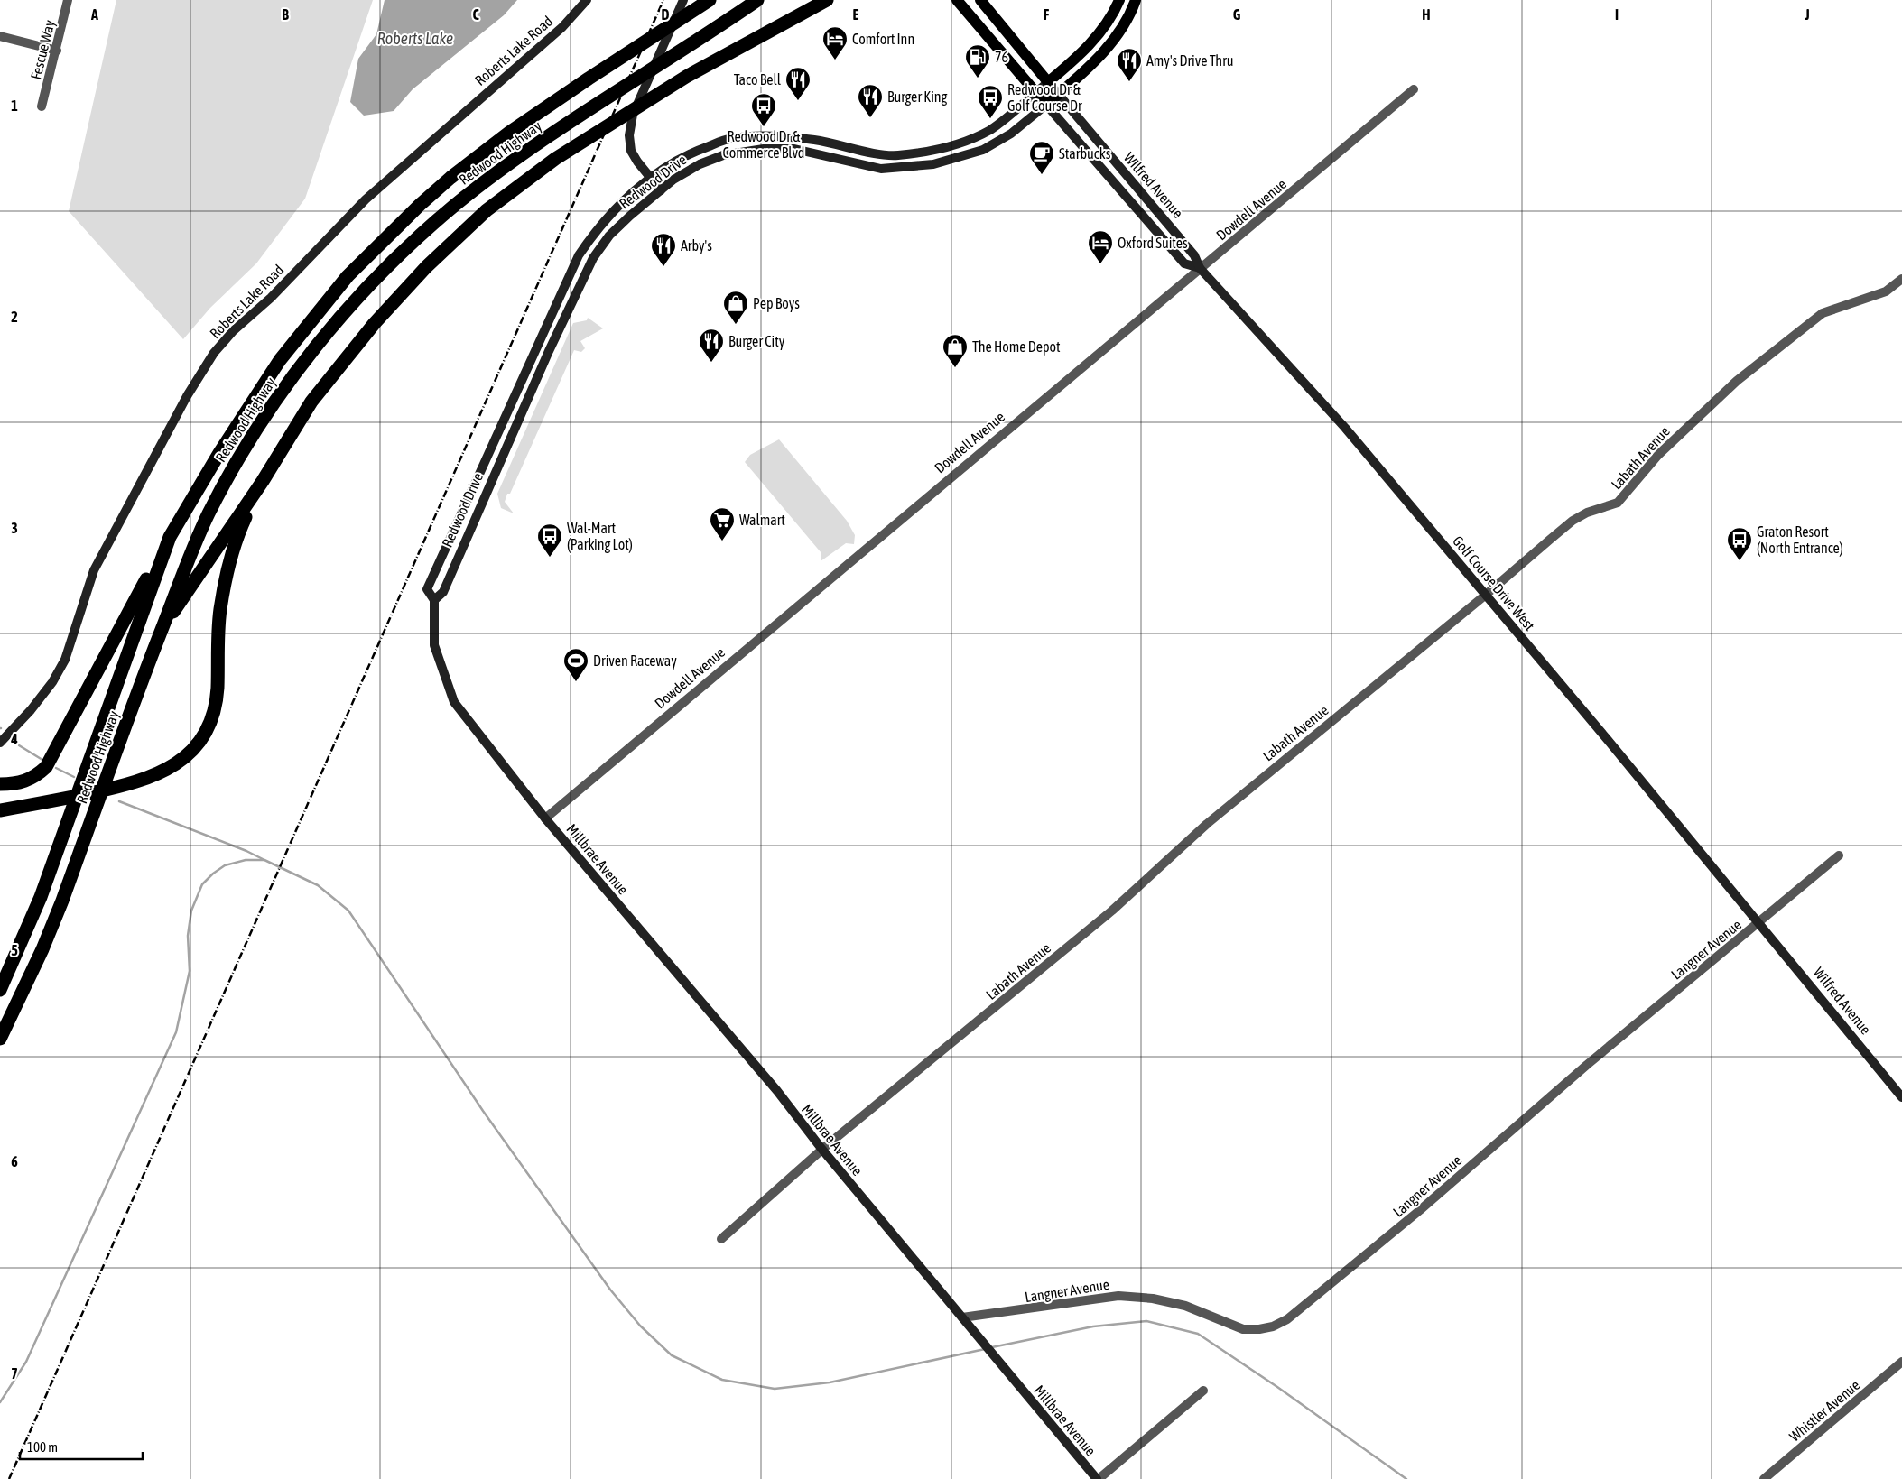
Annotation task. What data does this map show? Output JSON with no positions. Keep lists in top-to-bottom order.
{
  "streets": {
    "highway": ["Redwood Highway"],
    "main road": ["Redwood Drive", "Wilfred Avenue"],
    "street": [
      "Fescue Way",
      "Roberts Lake Road",
      "Dowdell Avenue",
      "Labath Avenue",
      "Golf Course Drive West",
      "Millbrae Avenue",
      "Langner Avenue",
      "Whistler Avenue"
    ]
  },
  "crossings": [
    ["Redwood Drive", "Wilfred Avenue"],
    ["Redwood Drive", "Dowdell Avenue"],
    ["Redwood Drive", "Millbrae Avenue"],
    ["Wilfred Avenue", "Dowdell Avenue"],
    ["Wilfred Avenue", "Golf Course Drive West"],
    ["Wilfred Avenue", "Langner Avenue"],
    ["Dowdell Avenue", "Golf Course Drive West"],
    ["Dowdell Avenue", "Millbrae Avenue"],
    ["Labath Avenue", "Golf Course Drive West"],
    ["Labath Avenue", "Millbrae Avenue"],
    ["Golf Course Drive West", "Langner Avenue"],
    ["Millbrae Avenue", "Langner Avenue"]
  ],
  "water": ["Roberts Lake"],
  "places": {
    "hotel": ["Comfort Inn", "Oxford Suites"],
    "fuel station": ["76"],
    "restaurant": [
      "Amy's Drive Thru",
      "Taco Bell",
      "Burger King",
      "Arby's",
      "Burger City"
    ],
    "bus stop": [
      "Redwood Dr & Golf Course Dr",
      "Redwood Dr & Commerce Blvd",
      "Wal-Mart (Parking Lot)",
      "Graton Resort (North Entrance)"
    ],
    "cafe": ["Starbucks"],
    "shop": ["Pep Boys", "The Home Depot"],
    "supermarket": ["Walmart"],
    "sports": ["Driven Raceway"]
  },
  "scale_bar": "100 m",
  "grid": {
    "columns": [
      "A",
      "B",
      "C",
      "D",
      "E",
      "F",
      "G",
      "H",
      "I",
      "J"
    ],
    "rows": [
      "1",
      "2",
      "3",
      "4",
      "5",
      "6",
      "7"
    ]
  }
}
